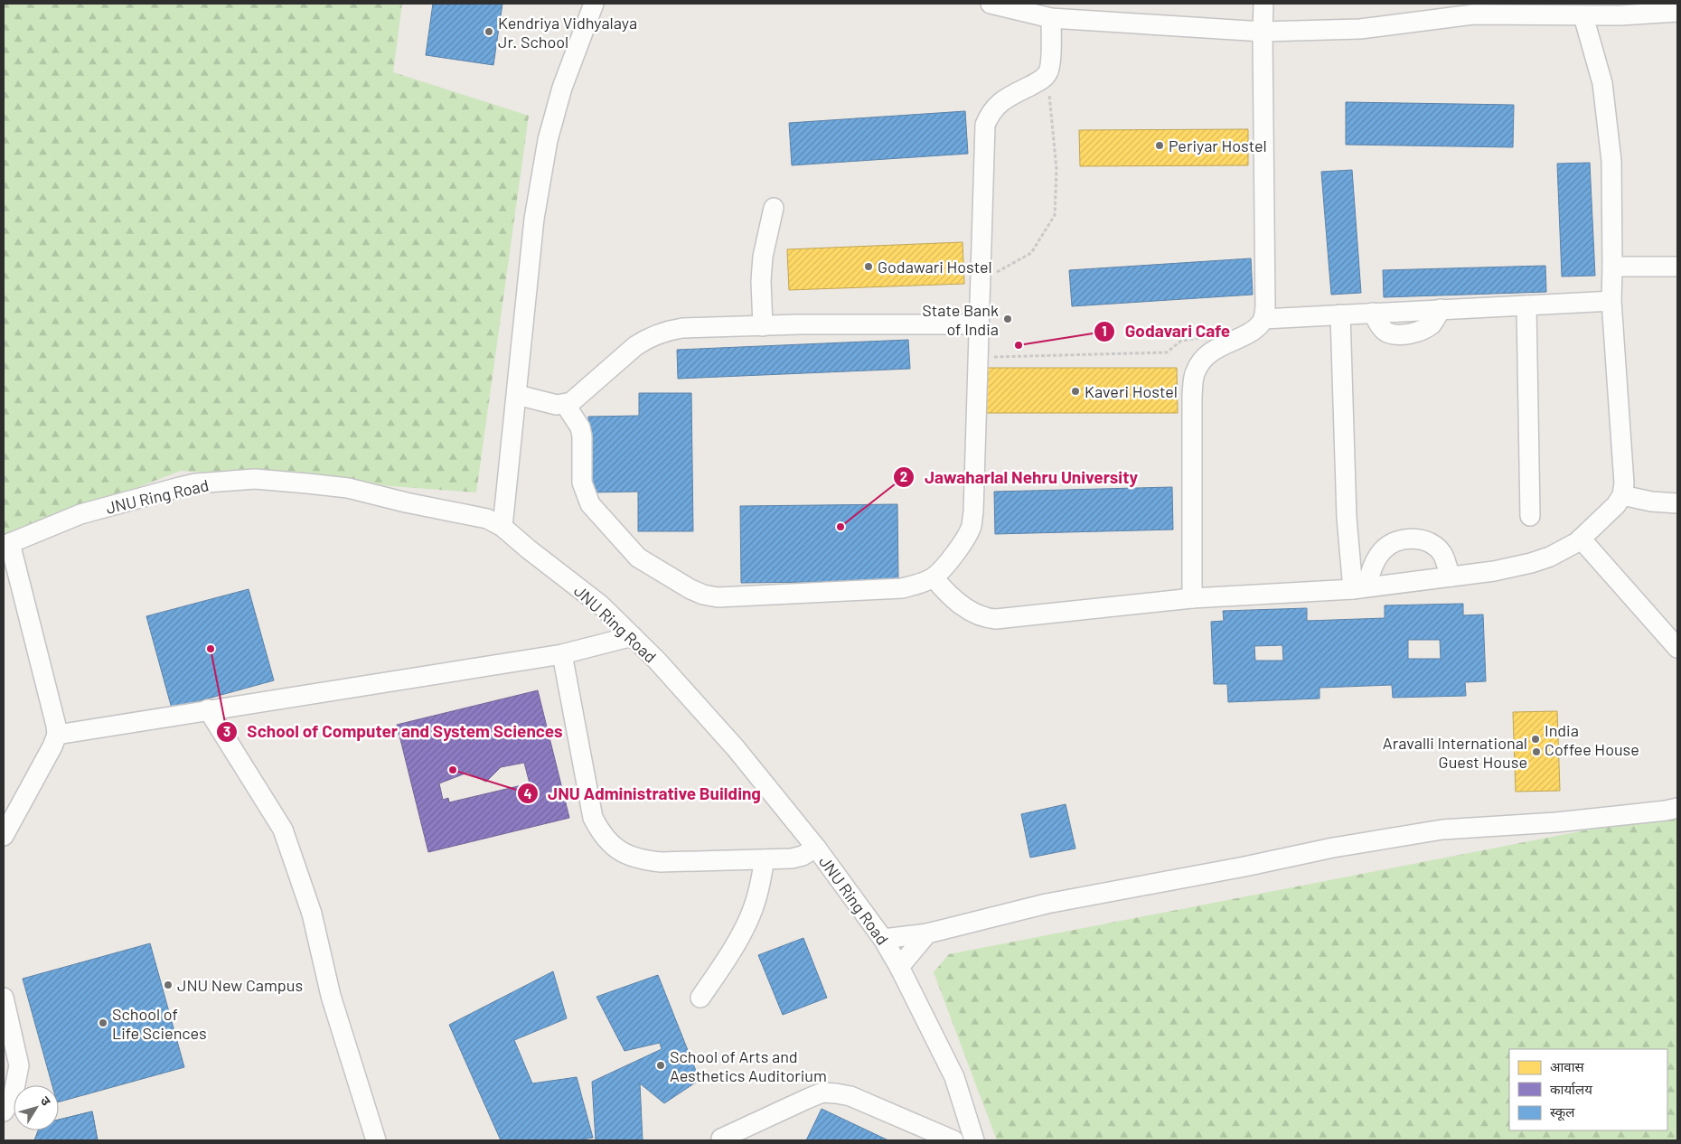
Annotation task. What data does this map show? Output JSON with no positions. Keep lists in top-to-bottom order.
{
  "streets": {
    "lane": ["JNU Ring Road"]
  },
  "places": [
    "Kendriya Vidhyalaya Jr. School",
    "Periyar Hostel",
    "Godawari Hostel",
    "State Bank of India",
    "Godavari Cafe",
    "Kaveri Hostel",
    "Jawaharlal Nehru University",
    "School of Computer and System Sciences",
    "India Coffee House",
    "Aravalli International Guest House",
    "JNU Administrative Building",
    "JNU New Campus",
    "School of Life Sciences",
    "School of Arts and Aesthetics Auditorium"
  ],
  "legend": ["आवास", "कार्यालय", "स्कूल"],
  "north": "top right"
}
